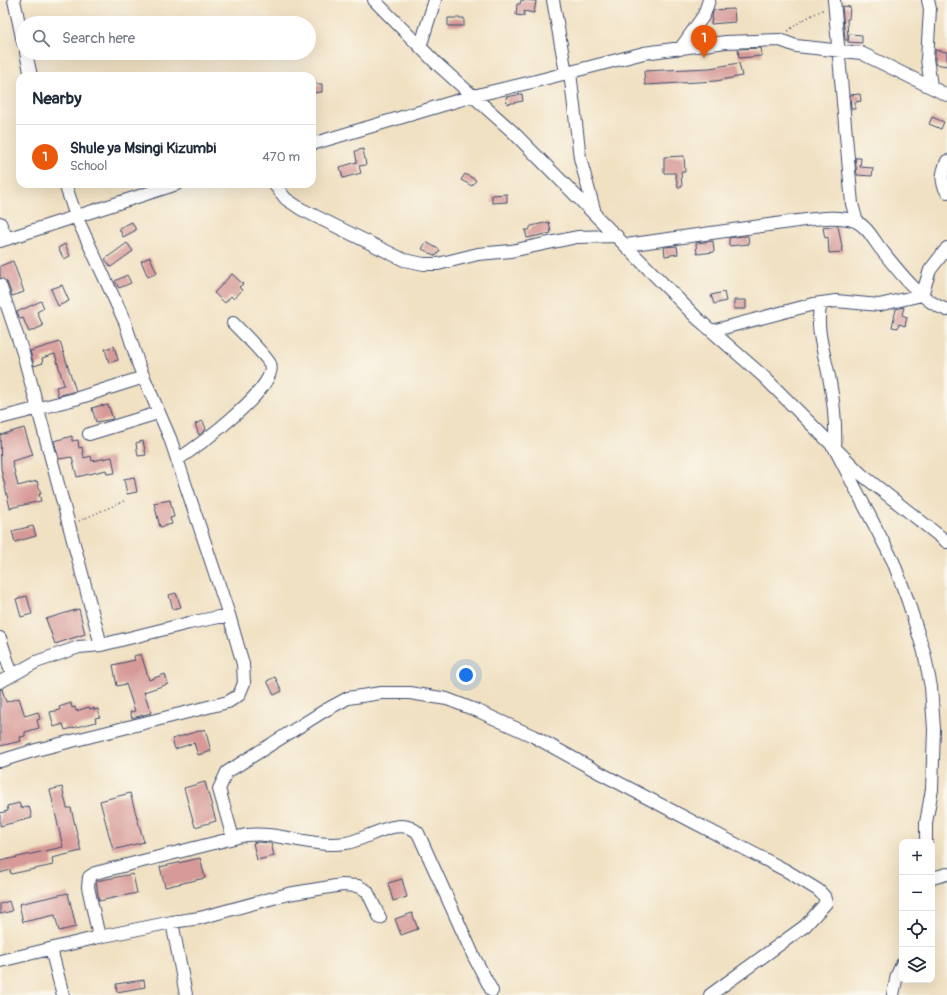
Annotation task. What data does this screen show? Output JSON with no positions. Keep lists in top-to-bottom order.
{
  "page": {
    "search": "Search here",
    "pins": "1",
    "heading": "Nearby",
    "list": [
      {
        "mark": "1",
        "name": "Shule ya Msingi Kizumbi",
        "note": "School",
        "value": "470 m"
      }
    ],
    "map_buttons": ["+", "−"]
  }
}
